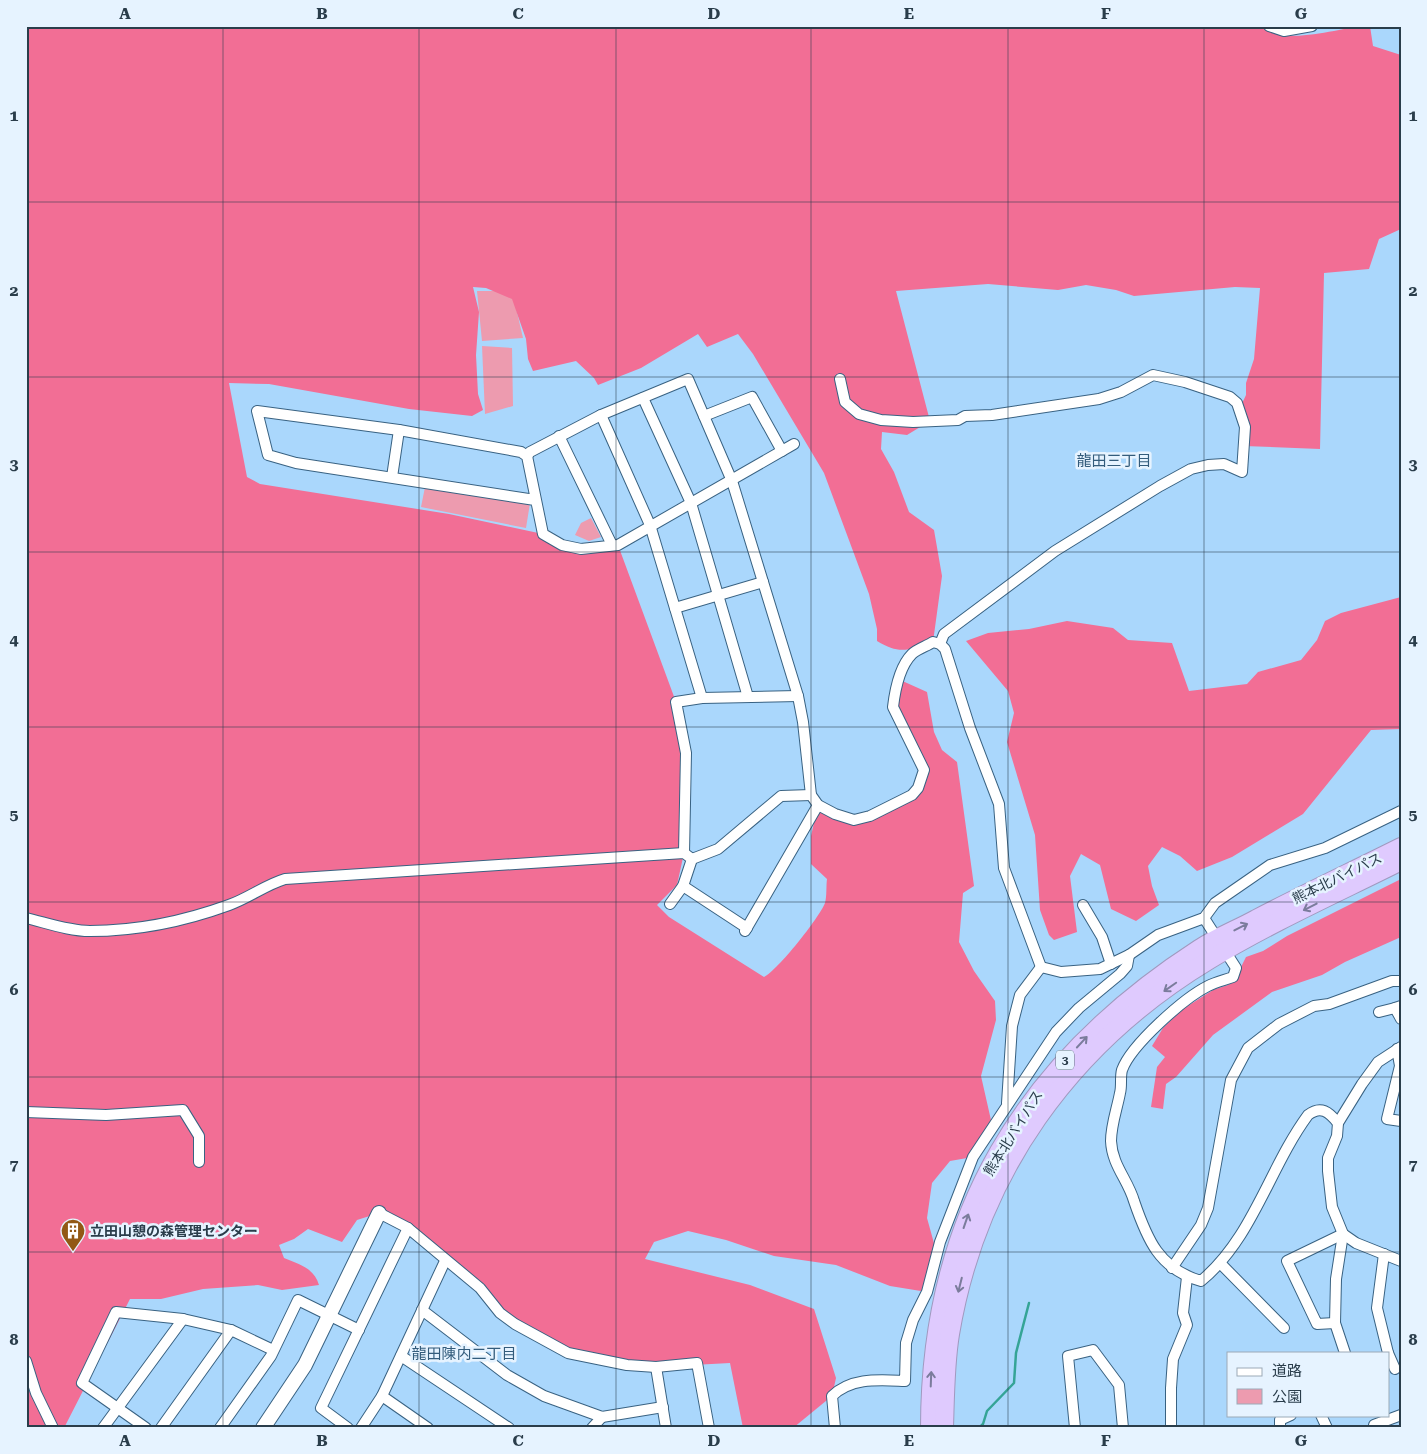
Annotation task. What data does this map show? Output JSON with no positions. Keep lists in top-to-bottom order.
{
  "streets": {
    "highway": ["熊本北バイパス", "3"]
  },
  "districts": ["龍田三丁目", "龍田陳内二丁目"],
  "places": {
    "building": ["立田山憩の森管理センター"]
  },
  "legend": ["道路", "公園"],
  "grid": {
    "columns": [
      "A",
      "B",
      "C",
      "D",
      "E",
      "F",
      "G"
    ],
    "rows": [
      "1",
      "2",
      "3",
      "4",
      "5",
      "6",
      "7",
      "8"
    ]
  }
}
